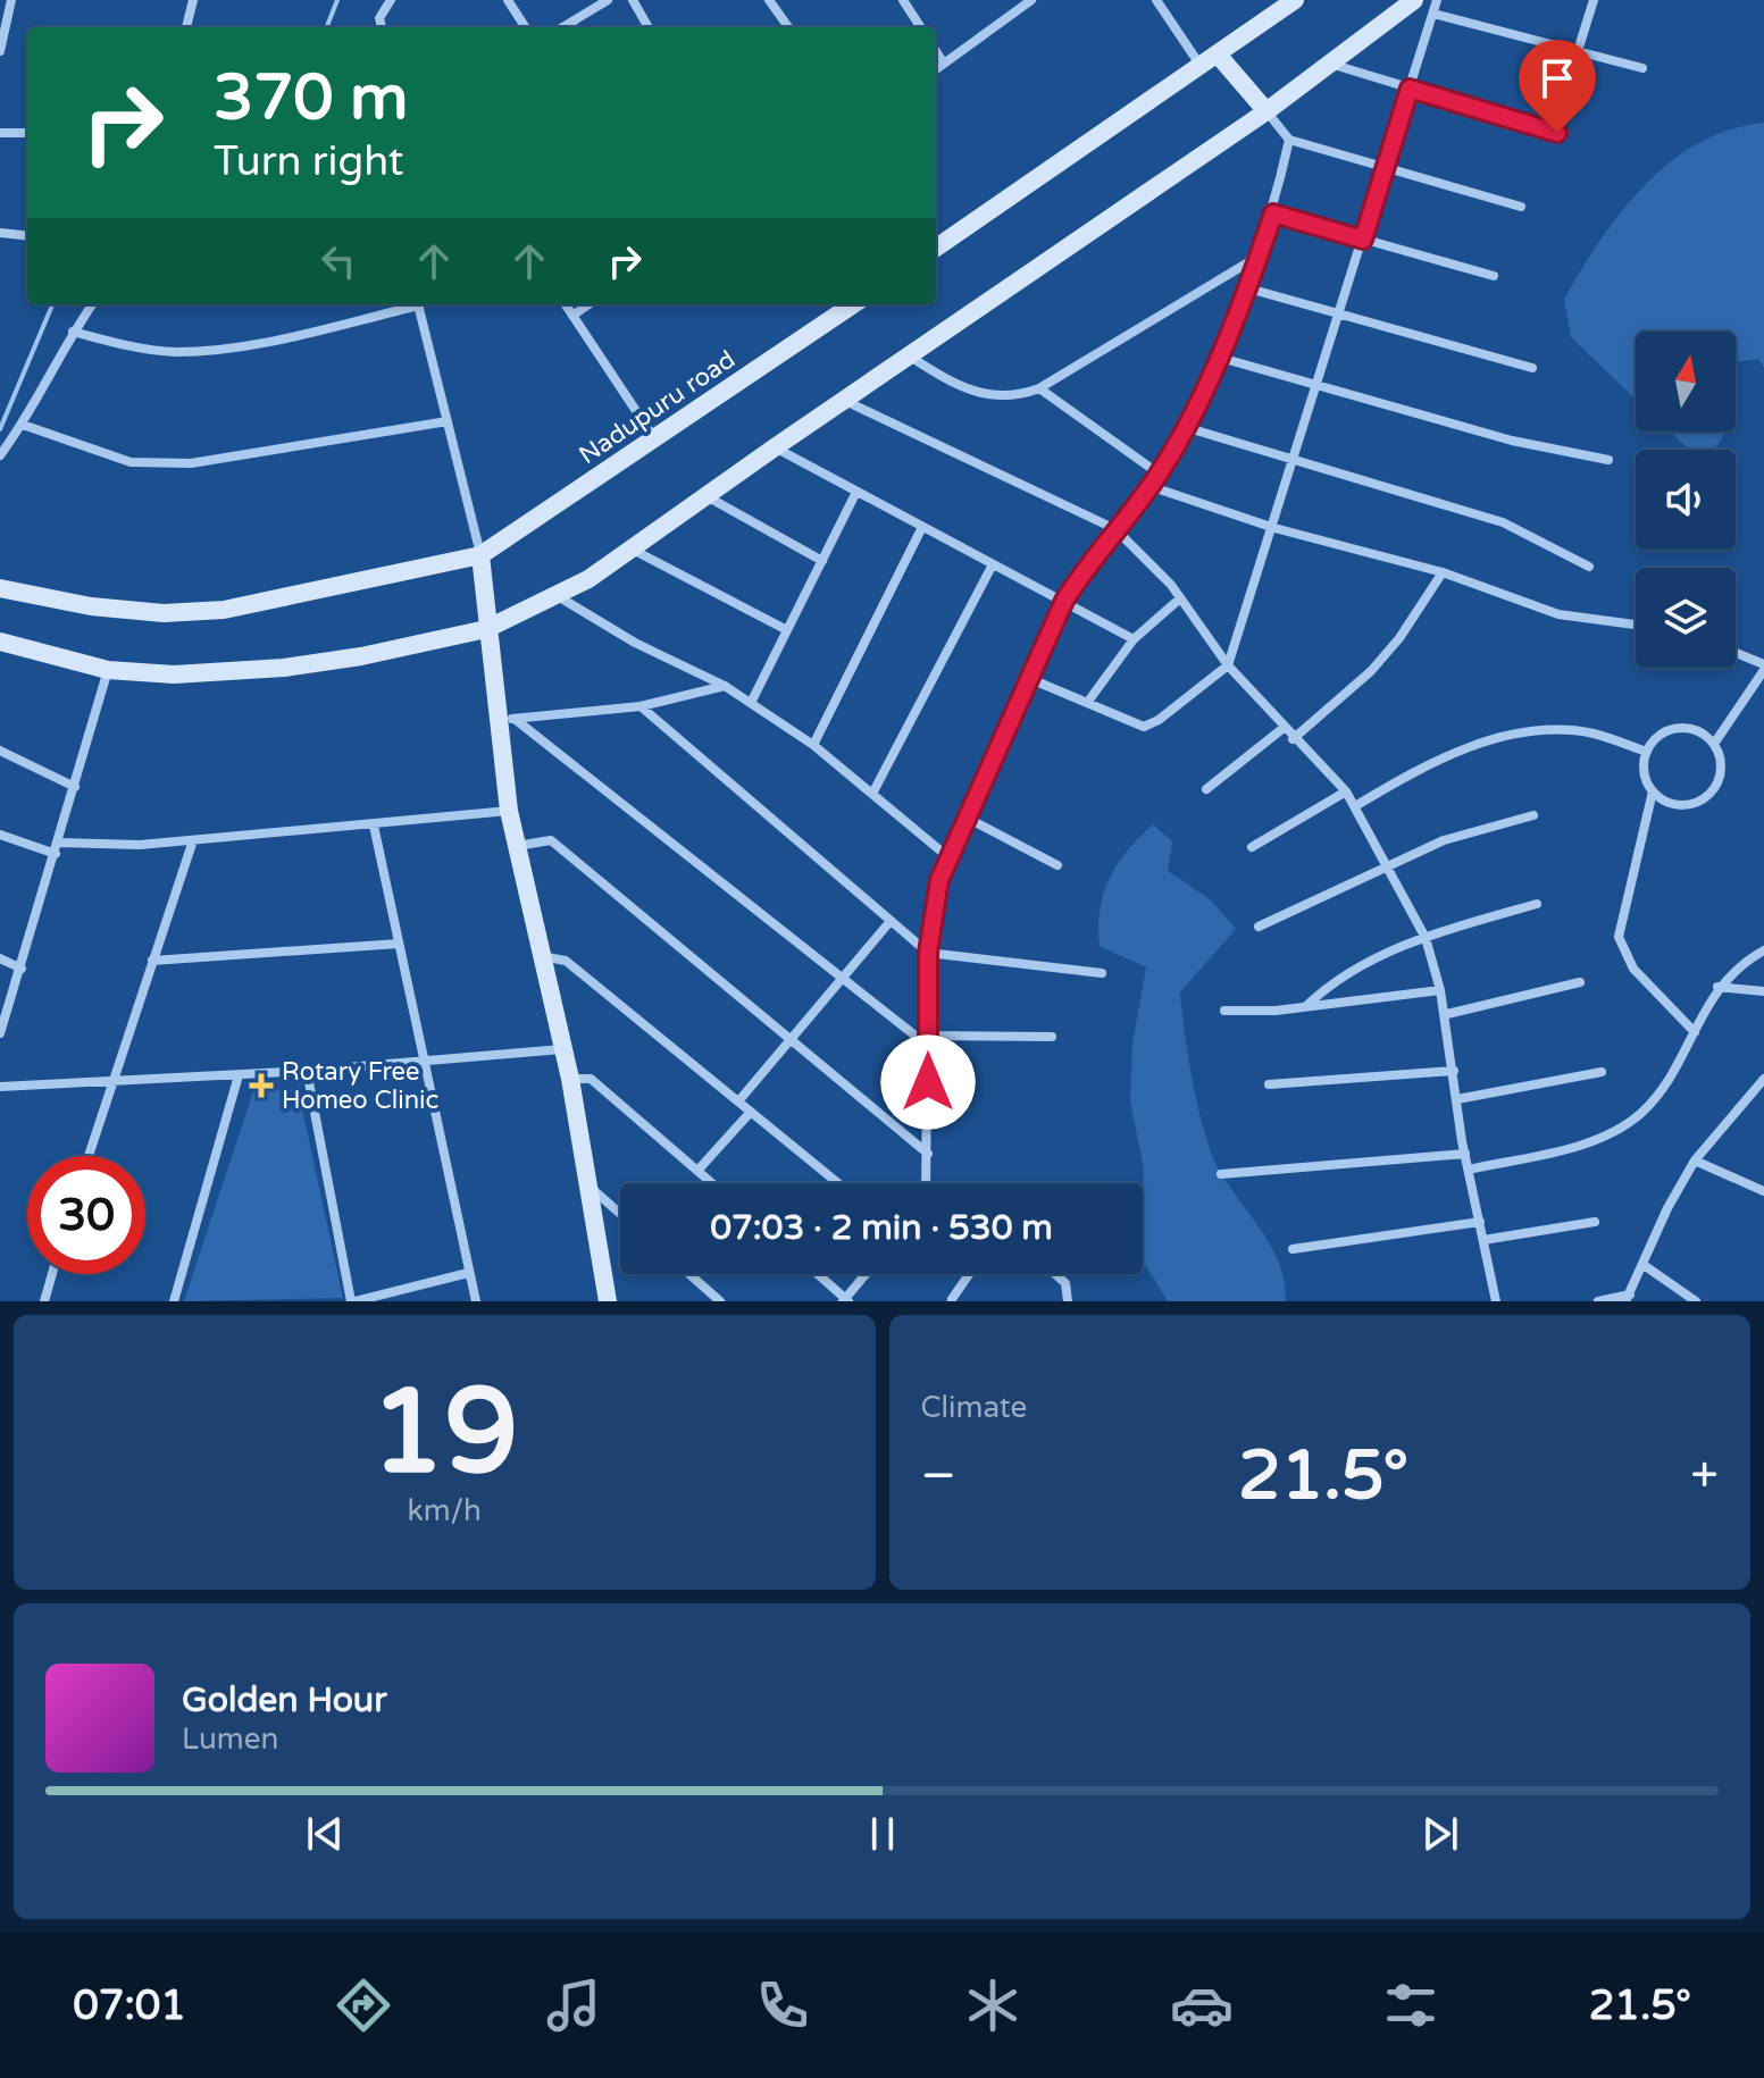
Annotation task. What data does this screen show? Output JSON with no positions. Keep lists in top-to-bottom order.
{
  "streets": {
    "street": ["Nadupuru road"]
  },
  "places": {
    "health": ["Rotary Free Homeo Clinic"]
  },
  "north": "top",
  "page": {
    "turn": ["370 m", "Turn right"],
    "limit": "30",
    "trip": "07:03 · 2 min · 530 m",
    "tile": [
      ["19", "km/h"],
      "Climate"
    ],
    "heat": ["−", "21.5°", "+"],
    "song": ["Golden Hour", "Lumen"],
    "tabs": ["07:01", "21.5°"]
  }
}
